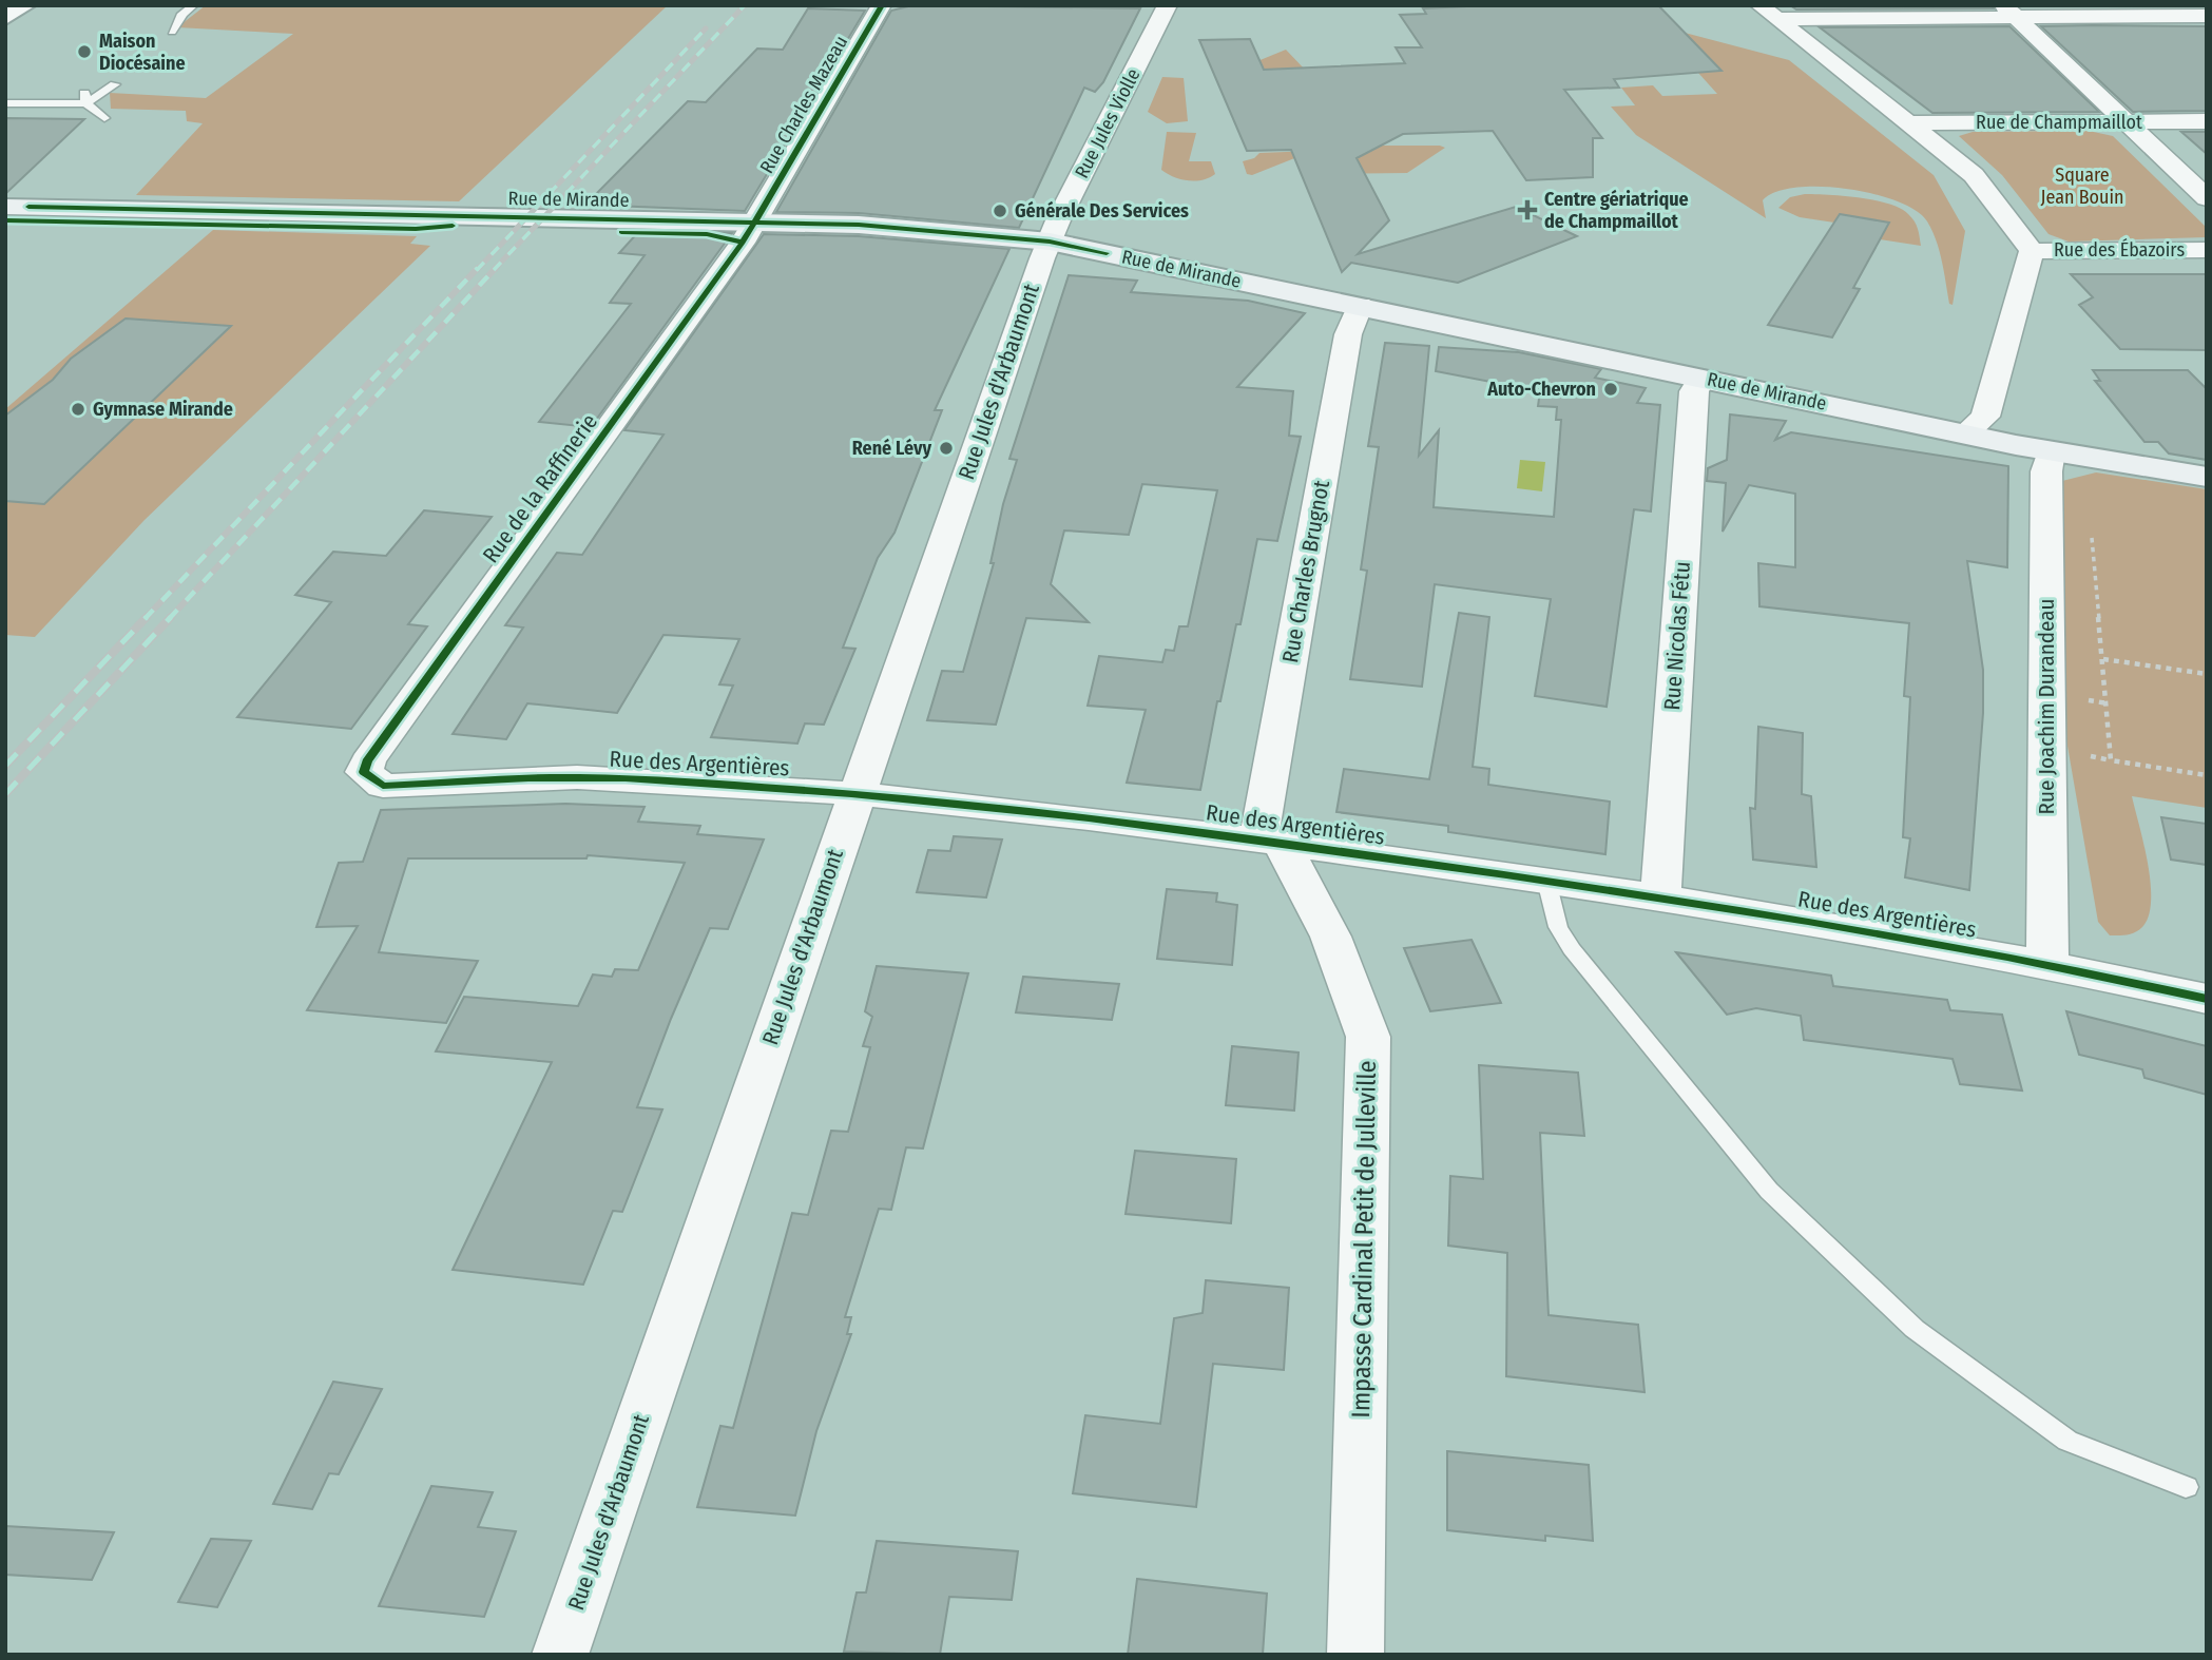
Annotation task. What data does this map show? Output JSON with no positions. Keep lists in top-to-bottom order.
{
  "streets": {
    "main road": ["Rue de Mirande"],
    "street": [
      "Rue Charles Mazeau",
      "Rue de Champmaillot",
      "Rue Jules Violle",
      "Rue des Ébazoirs",
      "Rue Jules d'Arbaumont",
      "Rue de la Raffinerie",
      "Rue Charles Brugnot",
      "Rue Nicolas Fétu",
      "Rue Joachim Durandeau",
      "Rue des Argentières",
      "Impasse Cardinal Petit de Julleville"
    ]
  },
  "crossings": [
    ["Rue Charles Mazeau", "Rue de Mirande"],
    ["Rue Charles Mazeau", "Rue de la Raffinerie"],
    ["Rue Jules Violle", "Rue de Mirande"],
    ["Rue Jules Violle", "Rue Jules d'Arbaumont"],
    ["Rue de Mirande", "Rue Jules d'Arbaumont"],
    ["Rue de Mirande", "Rue de la Raffinerie"],
    ["Rue de Mirande", "Rue Charles Brugnot"],
    ["Rue de Mirande", "Rue Nicolas Fétu"],
    ["Rue de Mirande", "Rue Joachim Durandeau"],
    ["Rue Jules d'Arbaumont", "Rue des Argentières"],
    ["Rue de la Raffinerie", "Rue des Argentières"],
    ["Rue Charles Brugnot", "Rue des Argentières"],
    ["Rue Charles Brugnot", "Impasse Cardinal Petit de Julleville"],
    ["Rue Nicolas Fétu", "Rue des Argentières"],
    ["Rue Joachim Durandeau", "Rue des Argentières"],
    ["Rue des Argentières", "Impasse Cardinal Petit de Julleville"]
  ],
  "parks": ["Square Jean Bouin"],
  "places": {
    "other": [
      "Maison Diocésaine",
      "Générale Des Services",
      "Auto-Chevron",
      "Gymnase Mirande",
      "René Lévy"
    ],
    "health": ["Centre gériatrique de Champmaillot"]
  }
}
